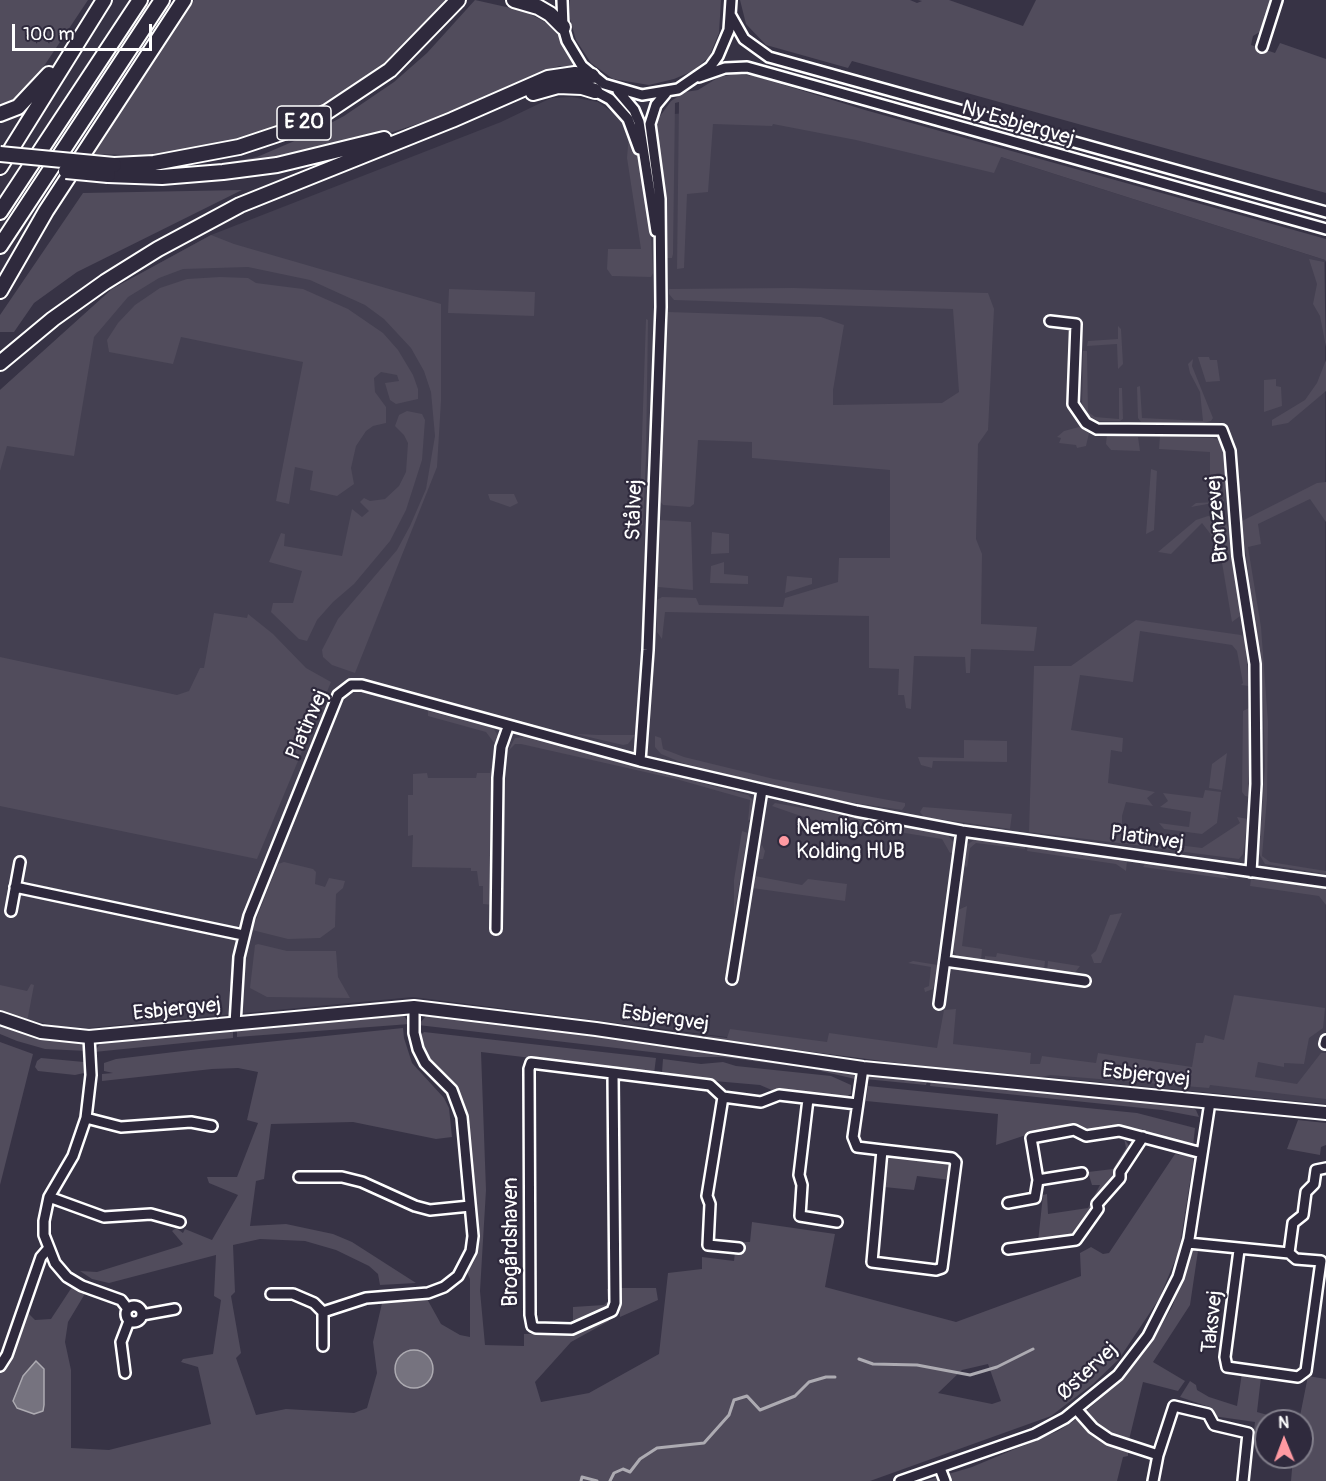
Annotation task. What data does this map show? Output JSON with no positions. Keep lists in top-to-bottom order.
{
  "streets": {
    "highway": ["E 20"],
    "main road": ["Esbjergvej"],
    "street": [
      "Ny Esbjergvej",
      "Stålvej",
      "Bronzevej",
      "Platinvej",
      "Brogårdshaven",
      "Taksvej",
      "Østervej"
    ]
  },
  "crossings": [
    ["Stålvej", "Platinvej"],
    ["Bronzevej", "Platinvej"],
    ["Platinvej", "Esbjergvej"],
    ["Esbjergvej", "Østervej"],
    ["Taksvej", "Østervej"]
  ],
  "places": ["Nemlig.com Kolding HUB"],
  "scale_bar": "100 m",
  "north": "top"
}
